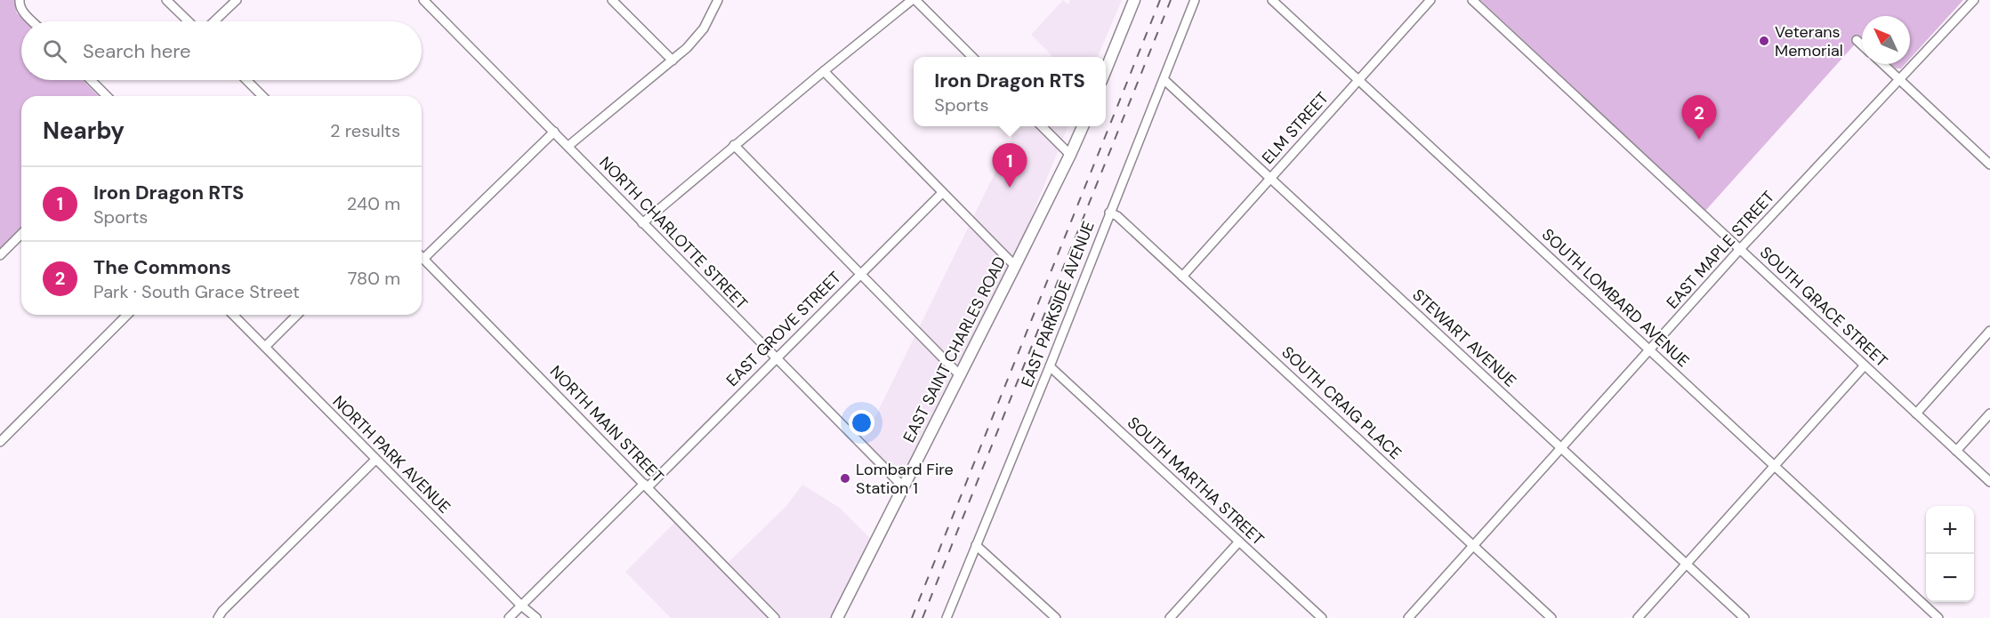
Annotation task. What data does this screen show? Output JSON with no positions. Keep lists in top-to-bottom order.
{
  "streets": {
    "main road": ["EAST SAINT CHARLES ROAD"],
    "street": [
      "ELM STREET",
      "NORTH CHARLOTTE STREET",
      "EAST MAPLE STREET",
      "SOUTH LOMBARD AVENUE",
      "EAST PARKSIDE AVENUE",
      "SOUTH GRACE STREET",
      "EAST GROVE STREET",
      "STEWART AVENUE",
      "SOUTH CRAIG PLACE",
      "NORTH MAIN STREET",
      "NORTH PARK AVENUE",
      "SOUTH MARTHA STREET"
    ]
  },
  "crossings": [
    ["ELM STREET", "SOUTH LOMBARD AVENUE"],
    ["ELM STREET", "STEWART AVENUE"],
    ["ELM STREET", "SOUTH CRAIG PLACE"],
    ["NORTH CHARLOTTE STREET", "EAST GROVE STREET"],
    ["NORTH CHARLOTTE STREET", "EAST SAINT CHARLES ROAD"],
    ["EAST MAPLE STREET", "SOUTH LOMBARD AVENUE"],
    ["EAST MAPLE STREET", "SOUTH GRACE STREET"],
    ["EAST MAPLE STREET", "STEWART AVENUE"],
    ["EAST MAPLE STREET", "SOUTH CRAIG PLACE"],
    ["EAST PARKSIDE AVENUE", "STEWART AVENUE"],
    ["EAST PARKSIDE AVENUE", "SOUTH CRAIG PLACE"],
    ["EAST PARKSIDE AVENUE", "SOUTH MARTHA STREET"],
    ["EAST GROVE STREET", "NORTH MAIN STREET"],
    ["EAST GROVE STREET", "NORTH PARK AVENUE"]
  ],
  "places": ["Veterans Memorial", "Lombard Fire Station 1"],
  "north": "top left",
  "page": {
    "search": "Search here",
    "popup": ["Iron Dragon RTS", "Sports"],
    "pins": ["2", "1"],
    "heading": ["Nearby", "2 results"],
    "list": [
      {
        "mark": "1",
        "name": "Iron Dragon RTS",
        "note": "Sports",
        "value": "240 m"
      },
      {
        "mark": "2",
        "name": "The Commons",
        "note": "Park · South Grace Street",
        "value": "780 m"
      }
    ],
    "map_buttons": ["+", "−"]
  }
}
